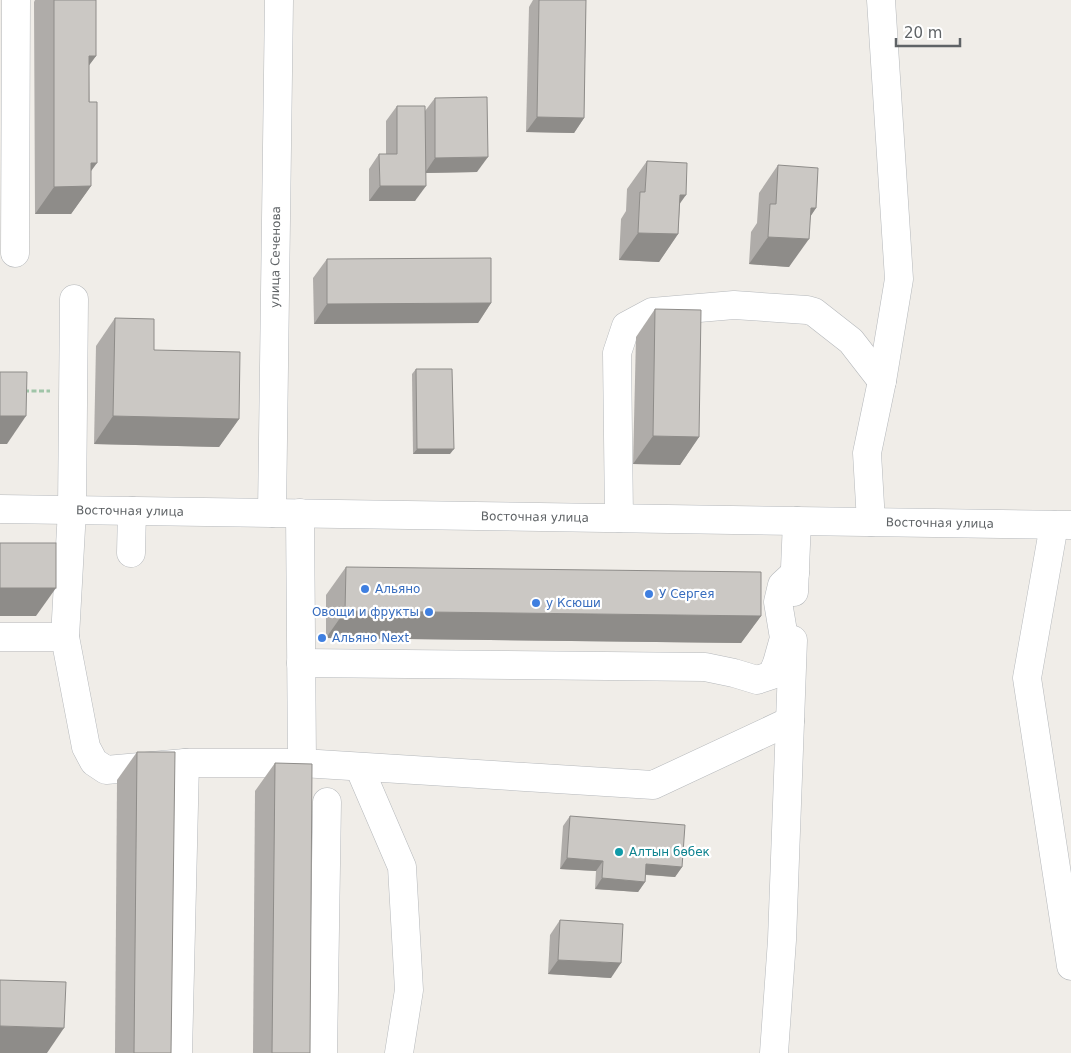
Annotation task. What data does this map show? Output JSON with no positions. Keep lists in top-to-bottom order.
{
  "streets": {
    "lane": ["улица Сеченова", "Восточная улица"]
  },
  "crossings": [
    ["улица Сеченова", "Восточная улица"]
  ],
  "places": [
    "Альяно",
    "У Сергея",
    "у Ксюши",
    "Овощи и фрукты",
    "Альяно Next",
    "Алтын бөбек"
  ],
  "scale_bar": "20 m"
}
